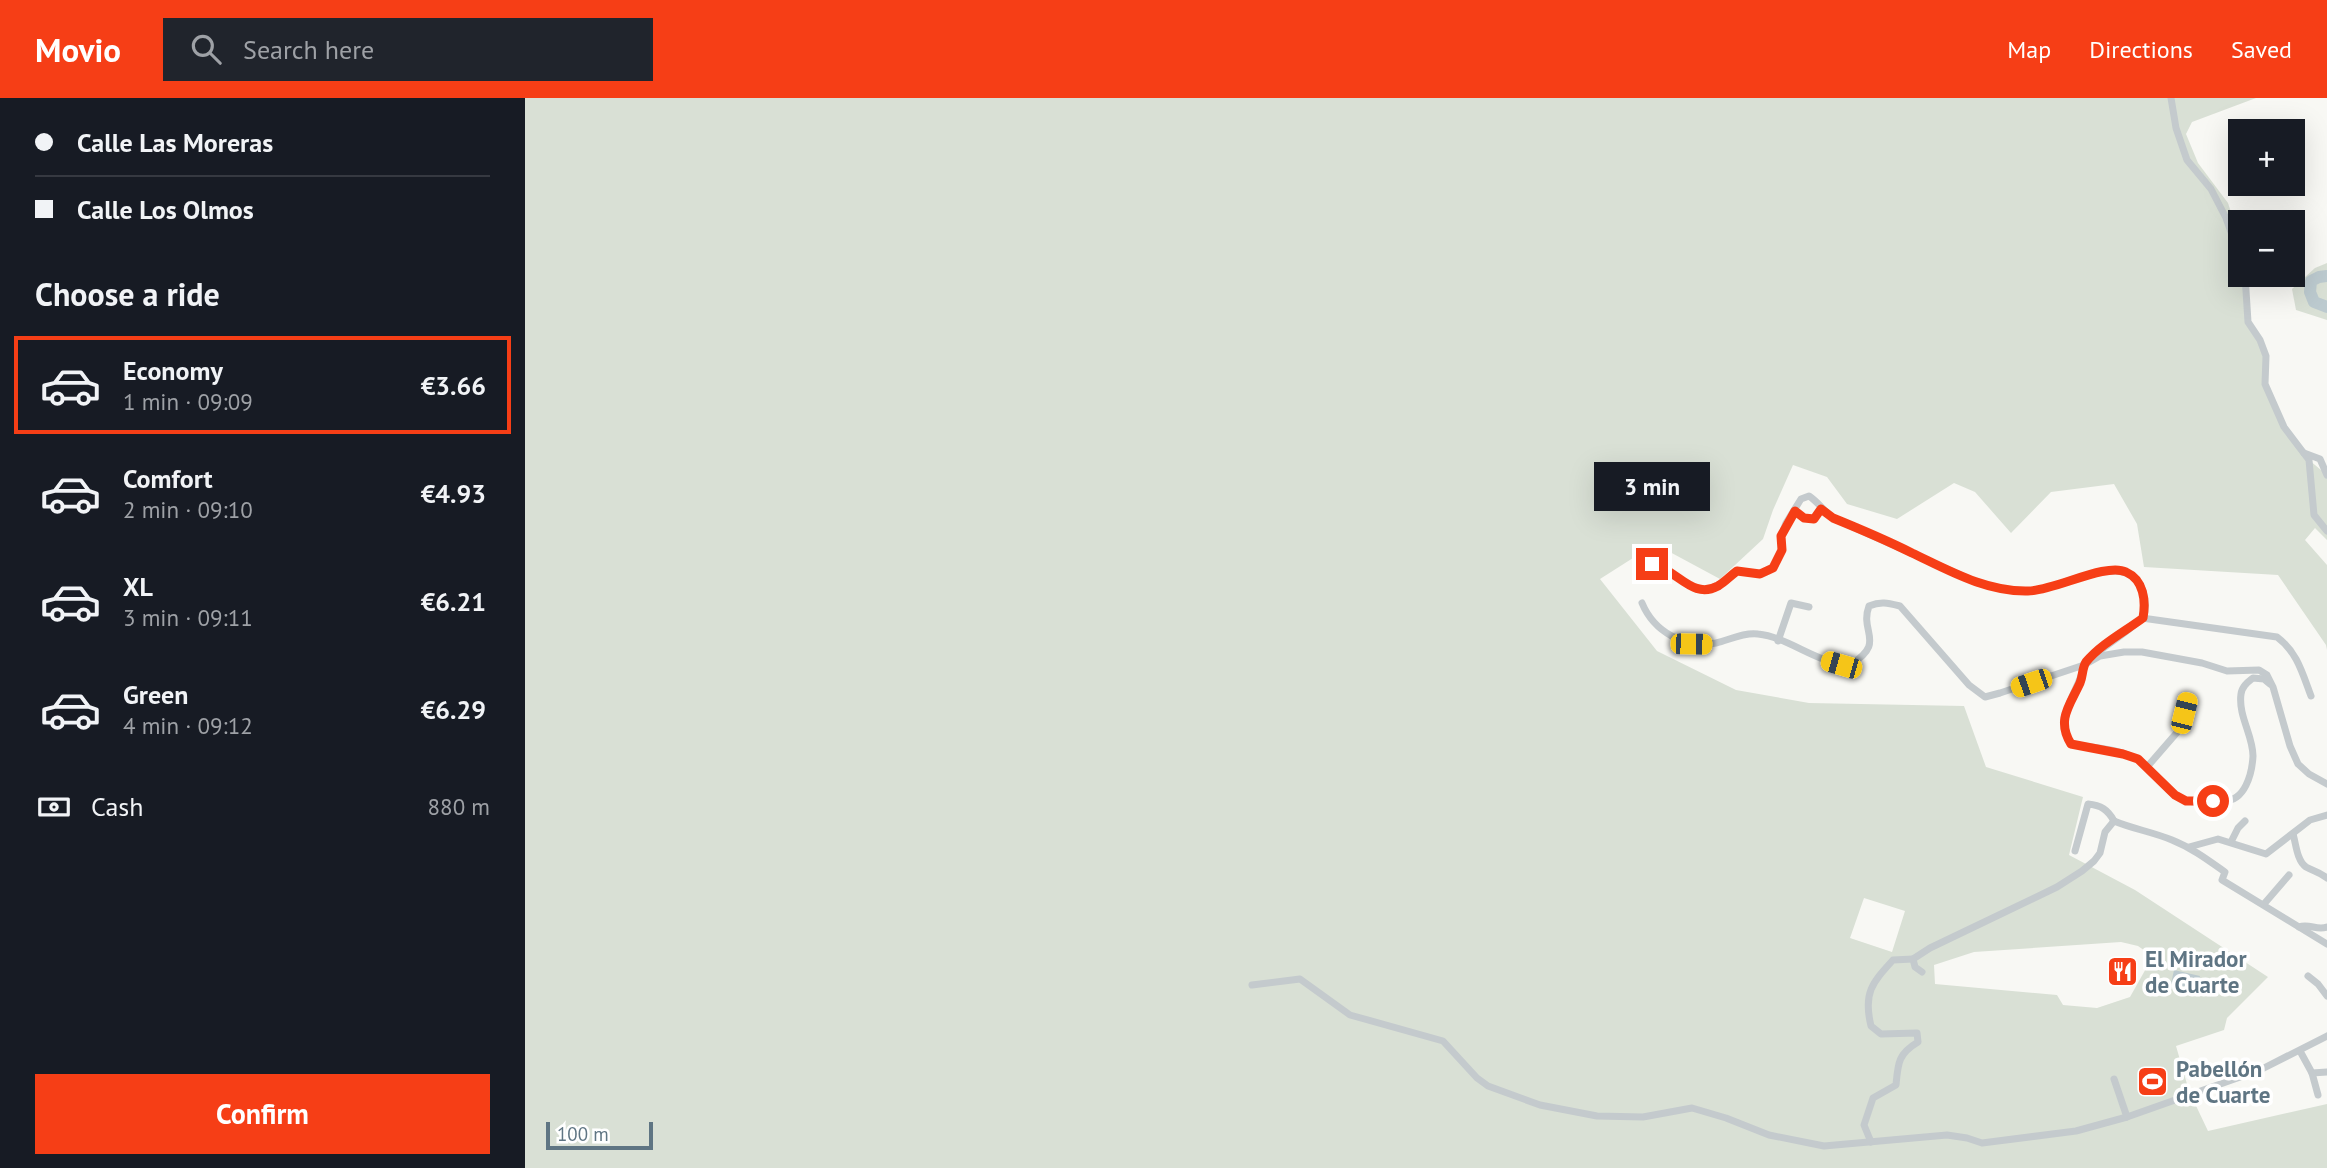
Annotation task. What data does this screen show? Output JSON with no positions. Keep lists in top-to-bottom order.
{
  "places": {
    "restaurant": ["El Mirador de Cuarte"],
    "sports": ["Pabellón de Cuarte"]
  },
  "scale_bar": "100 m",
  "page": {
    "header": "Movio",
    "search": "Search here",
    "nav": ["Map", "Directions", "Saved"],
    "banner": ["Calle Las Moreras", "Calle Los Olmos"],
    "map_buttons": ["+", "−"],
    "heading": "Choose a ride",
    "list": [
      {
        "name": "Economy",
        "note": "1 min · 09:09",
        "value": "€3.66"
      },
      {
        "name": "Comfort",
        "note": "2 min · 09:10",
        "value": "€4.93"
      },
      {
        "name": "XL",
        "note": "3 min · 09:11",
        "value": "€6.21"
      },
      {
        "name": "Green",
        "note": "4 min · 09:12",
        "value": "€6.29"
      }
    ],
    "bubble": "3 min",
    "pay": ["Cash", "880 m"],
    "buttons": "Confirm",
    "scale": "100 m"
  }
}
